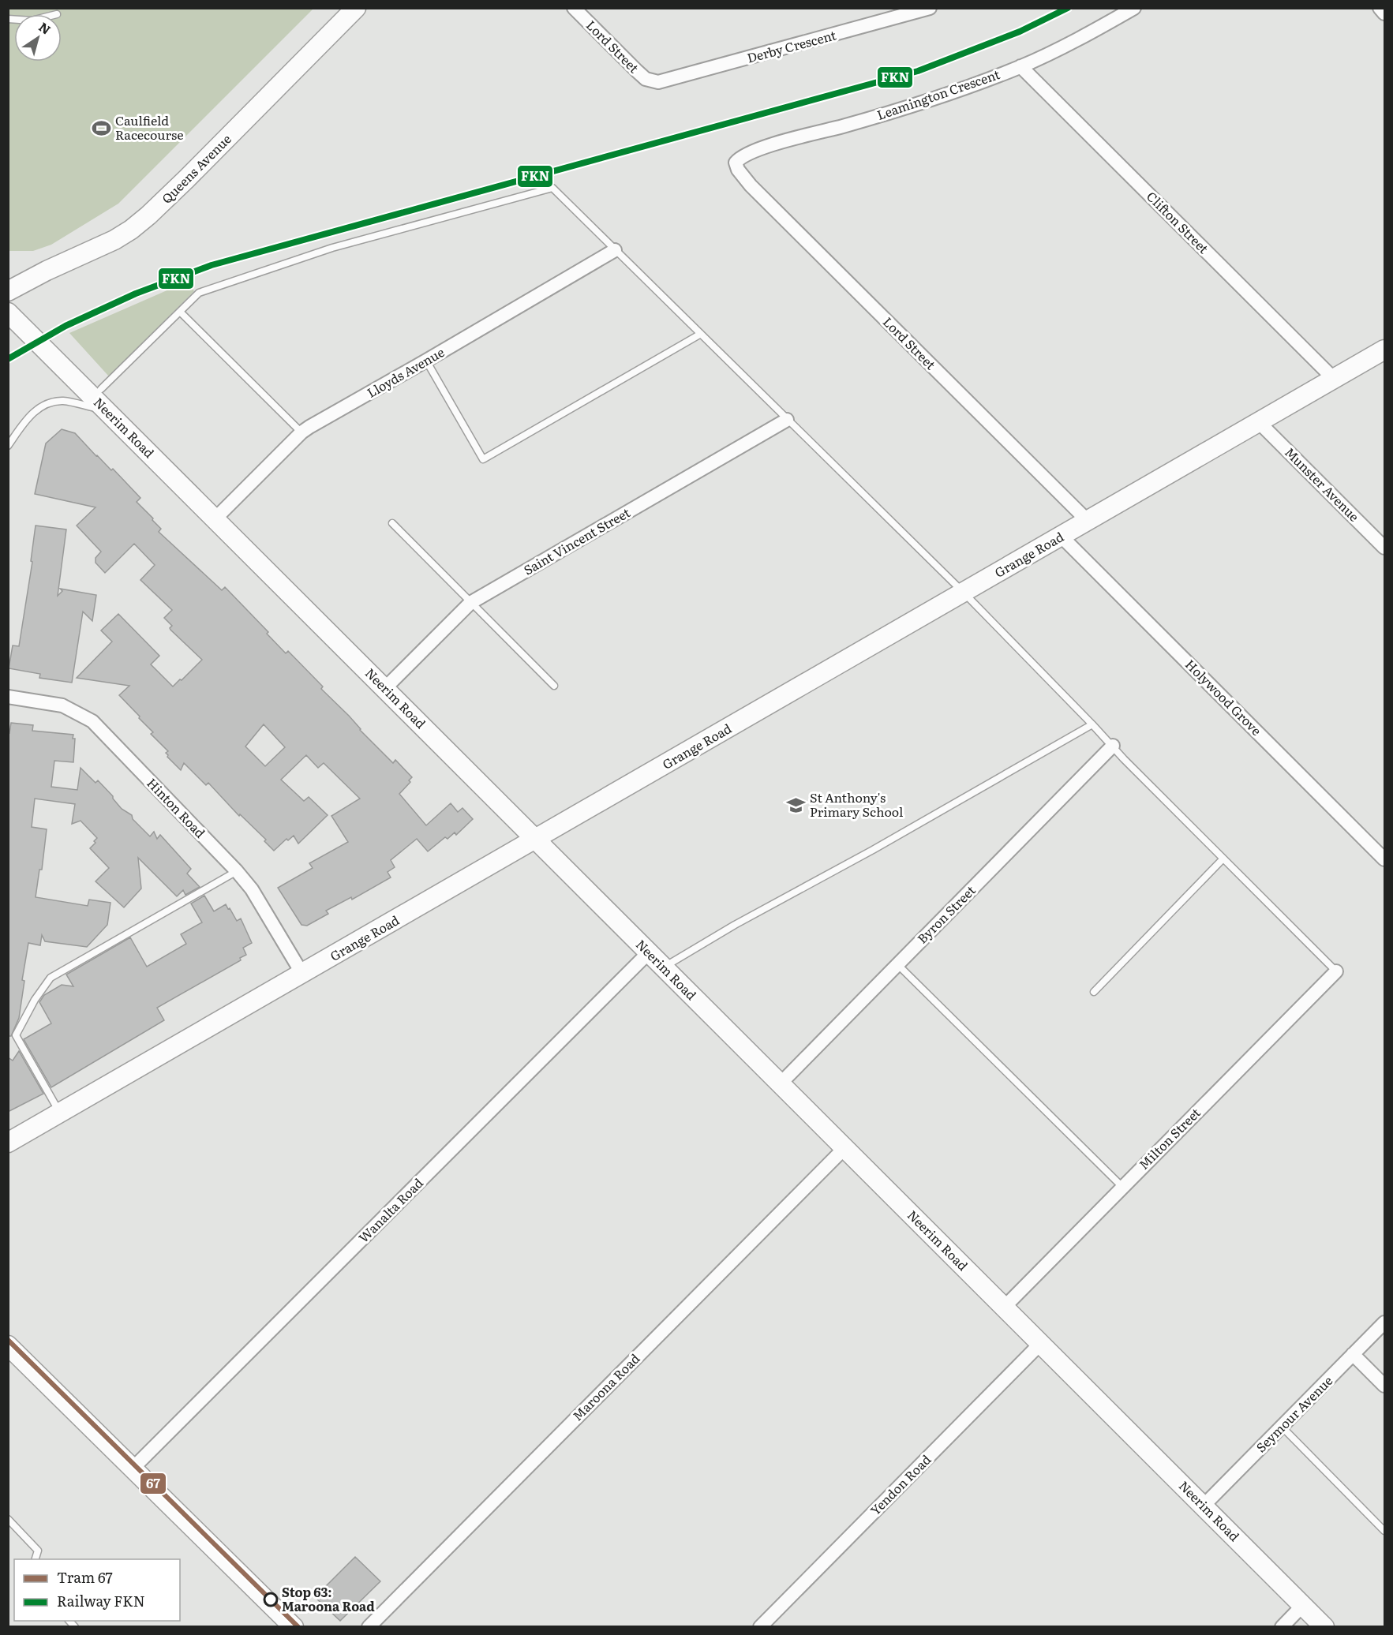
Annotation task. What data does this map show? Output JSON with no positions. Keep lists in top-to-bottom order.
{
  "streets": {
    "main road": ["Queens Avenue", "Neerim Road", "Grange Road"],
    "street": [
      "Lord Street",
      "Derby Crescent",
      "Leamington Crescent",
      "Clifton Street",
      "Lloyds Avenue",
      "Munster Avenue",
      "Saint Vincent Street",
      "Holywood Grove",
      "Hinton Road",
      "Byron Street",
      "Milton Street",
      "Wanalta Road",
      "Maroona Road",
      "Seymour Avenue",
      "Yendon Road"
    ]
  },
  "crossings": [
    ["Lord Street", "Derby Crescent"],
    ["Lord Street", "Leamington Crescent"],
    ["Lord Street", "Grange Road"],
    ["Leamington Crescent", "Clifton Street"],
    ["Clifton Street", "Grange Road"],
    ["Lloyds Avenue", "Neerim Road"],
    ["Neerim Road", "Saint Vincent Street"],
    ["Neerim Road", "Grange Road"],
    ["Neerim Road", "Byron Street"],
    ["Neerim Road", "Milton Street"],
    ["Neerim Road", "Wanalta Road"],
    ["Neerim Road", "Maroona Road"],
    ["Neerim Road", "Seymour Avenue"],
    ["Neerim Road", "Yendon Road"],
    ["Munster Avenue", "Grange Road"],
    ["Grange Road", "Holywood Grove"],
    ["Grange Road", "Hinton Road"]
  ],
  "places": {
    "sports": ["Caulfield Racecourse"],
    "school or university": ["St Anthony's Primary School"],
    "other": ["Stop 63: Maroona Road"]
  },
  "lines": ["rail line FKN", "tram line 67"],
  "legend": ["Tram 67", "Railway FKN"],
  "north": "top right"
}
